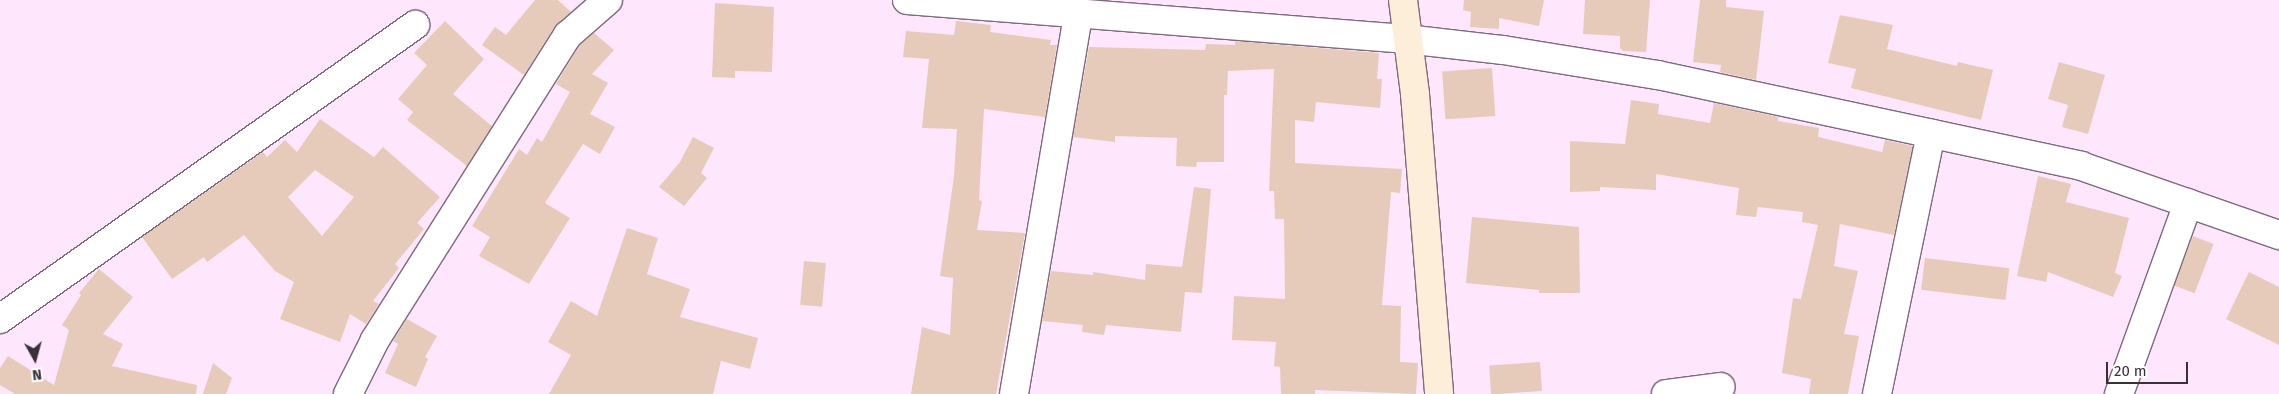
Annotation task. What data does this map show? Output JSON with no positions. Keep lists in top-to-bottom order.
{
  "scale_bar": "20 m",
  "north": "bottom"
}
